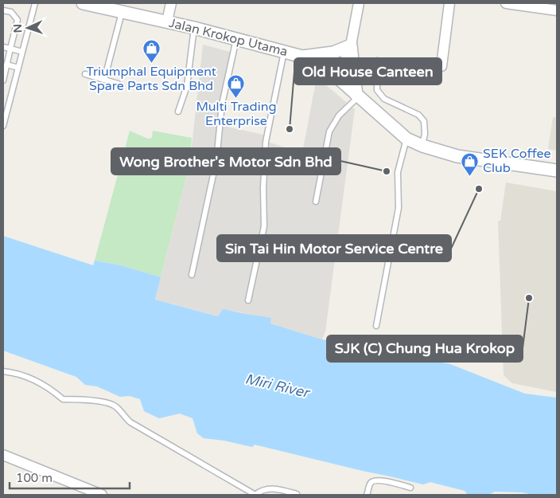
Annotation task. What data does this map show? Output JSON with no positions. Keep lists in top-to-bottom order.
{
  "streets": {
    "street": ["Jalan Krokop Utama"]
  },
  "water": ["Miri River"],
  "places": {
    "shop": ["Triumphal Equipment Spare Parts Sdn Bhd", "Multi Trading Enterprise", "SEK Coffee Club"],
    "other": [
      "Old House Canteen",
      "Wong Brother's Motor Sdn Bhd",
      "Sin Tai Hin Motor Service Centre",
      "SJK (C) Chung Hua Krokop"
    ]
  },
  "scale_bar": "100 m",
  "north": "left"
}
